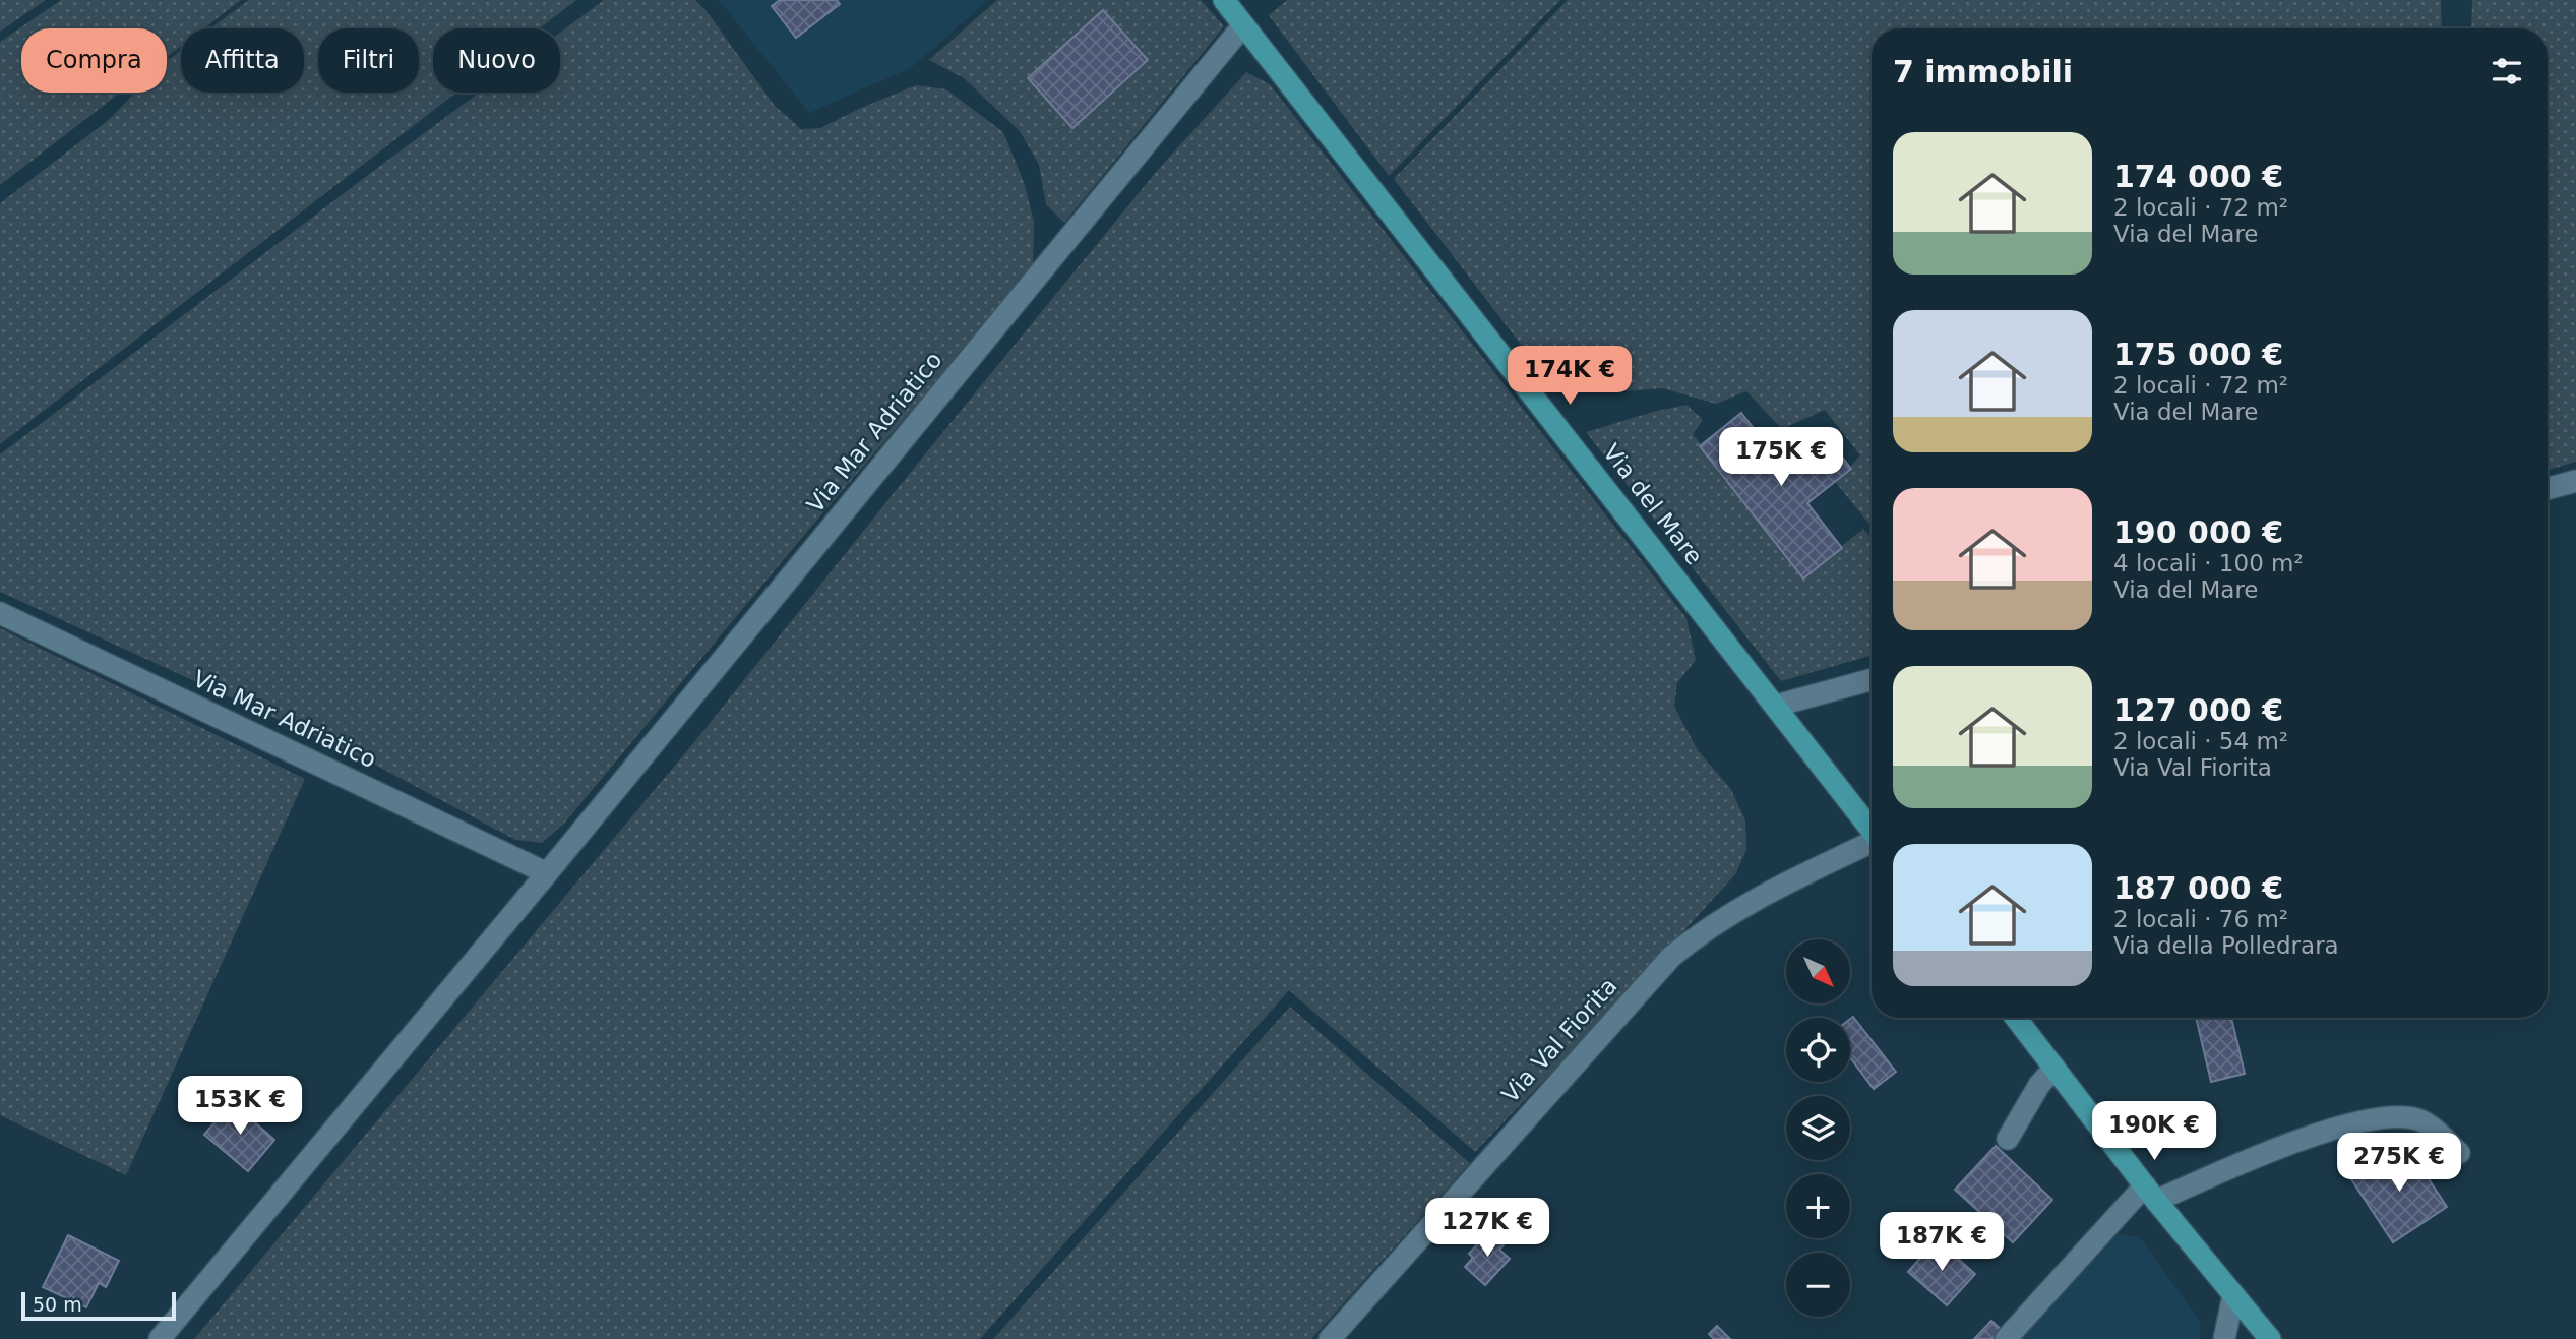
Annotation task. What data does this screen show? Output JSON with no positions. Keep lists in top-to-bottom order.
{
  "streets": {
    "main road": ["Via del Mare"],
    "street": ["Via Mar Adriatico", "Via Val Fiorita"]
  },
  "crossings": [
    ["Via Mar Adriatico", "Via del Mare"]
  ],
  "scale_bar": "50 m",
  "north": "bottom right",
  "page": {
    "chip": [
      "Compra",
      "Affitta",
      "Filtri",
      "Nuovo"
    ],
    "heading": "7 immobili",
    "list": [
      {
        "name": "174 000 €",
        "note": "2 locali · 72 m² · Via del Mare"
      },
      {
        "name": "175 000 €",
        "note": "2 locali · 72 m² · Via del Mare"
      },
      {
        "name": "190 000 €",
        "note": "4 locali · 100 m² · Via del Mare"
      },
      {
        "name": "127 000 €",
        "note": "2 locali · 54 m² · Via Val Fiorita"
      },
      {
        "name": "187 000 €",
        "note": "2 locali · 76 m² · Via della Polledrara"
      }
    ],
    "price": [
      "174K €",
      "175K €",
      "153K €",
      "190K €",
      "275K €",
      "127K €",
      "187K €"
    ],
    "map_buttons": ["+", "−"],
    "scale": "50 m"
  }
}
